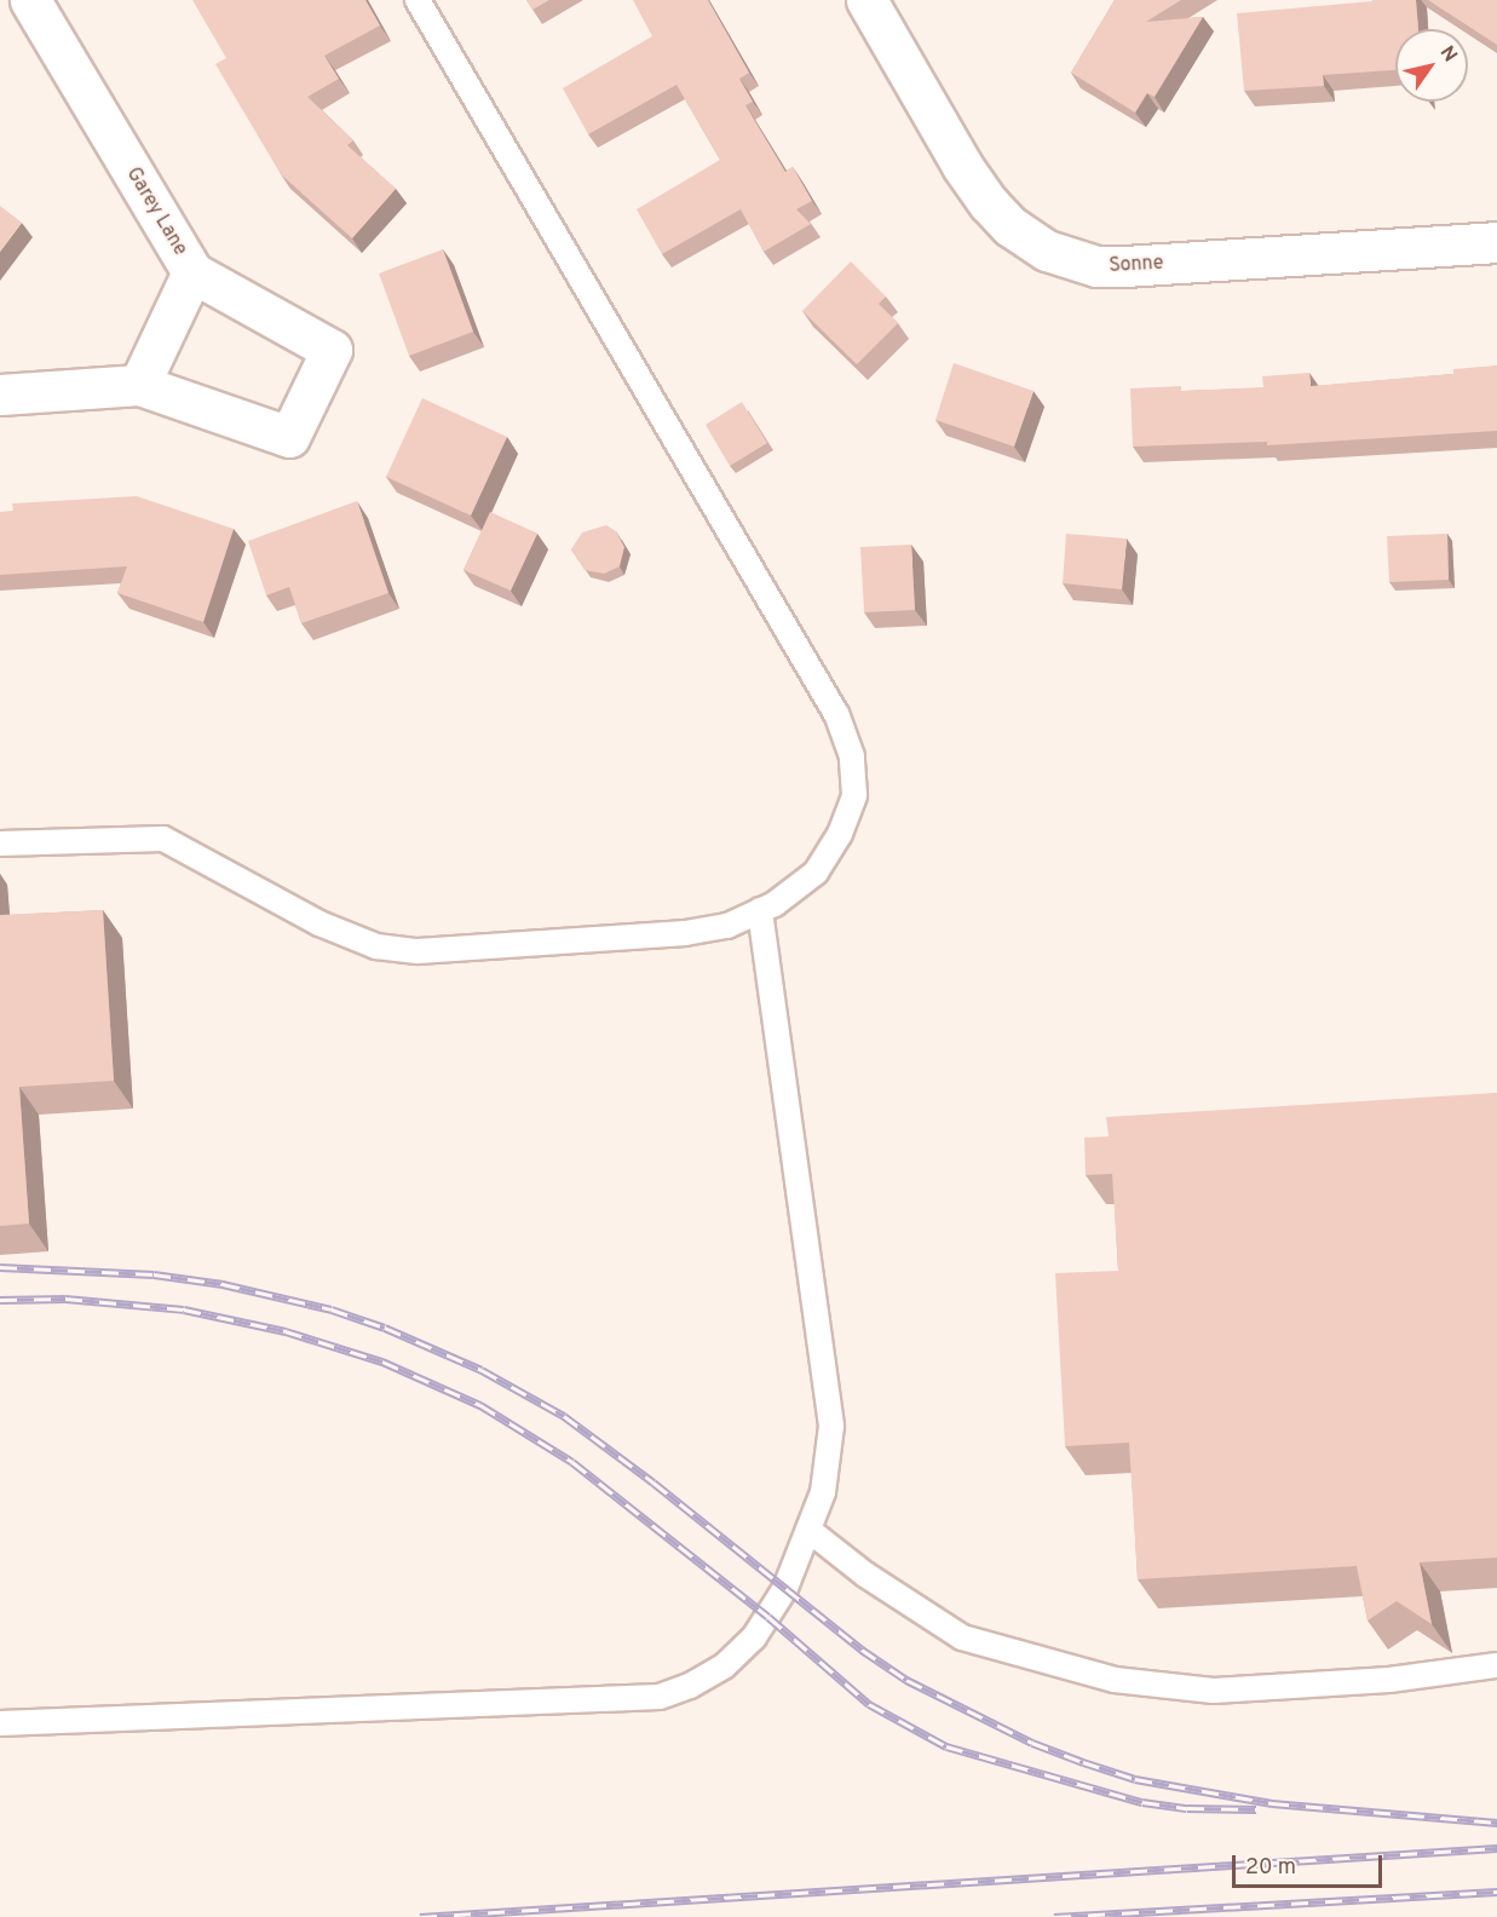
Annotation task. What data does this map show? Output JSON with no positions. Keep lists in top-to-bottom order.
{
  "streets": {
    "street": ["Garey Lane", "Sonne"]
  },
  "scale_bar": "20 m",
  "north": "top right"
}
